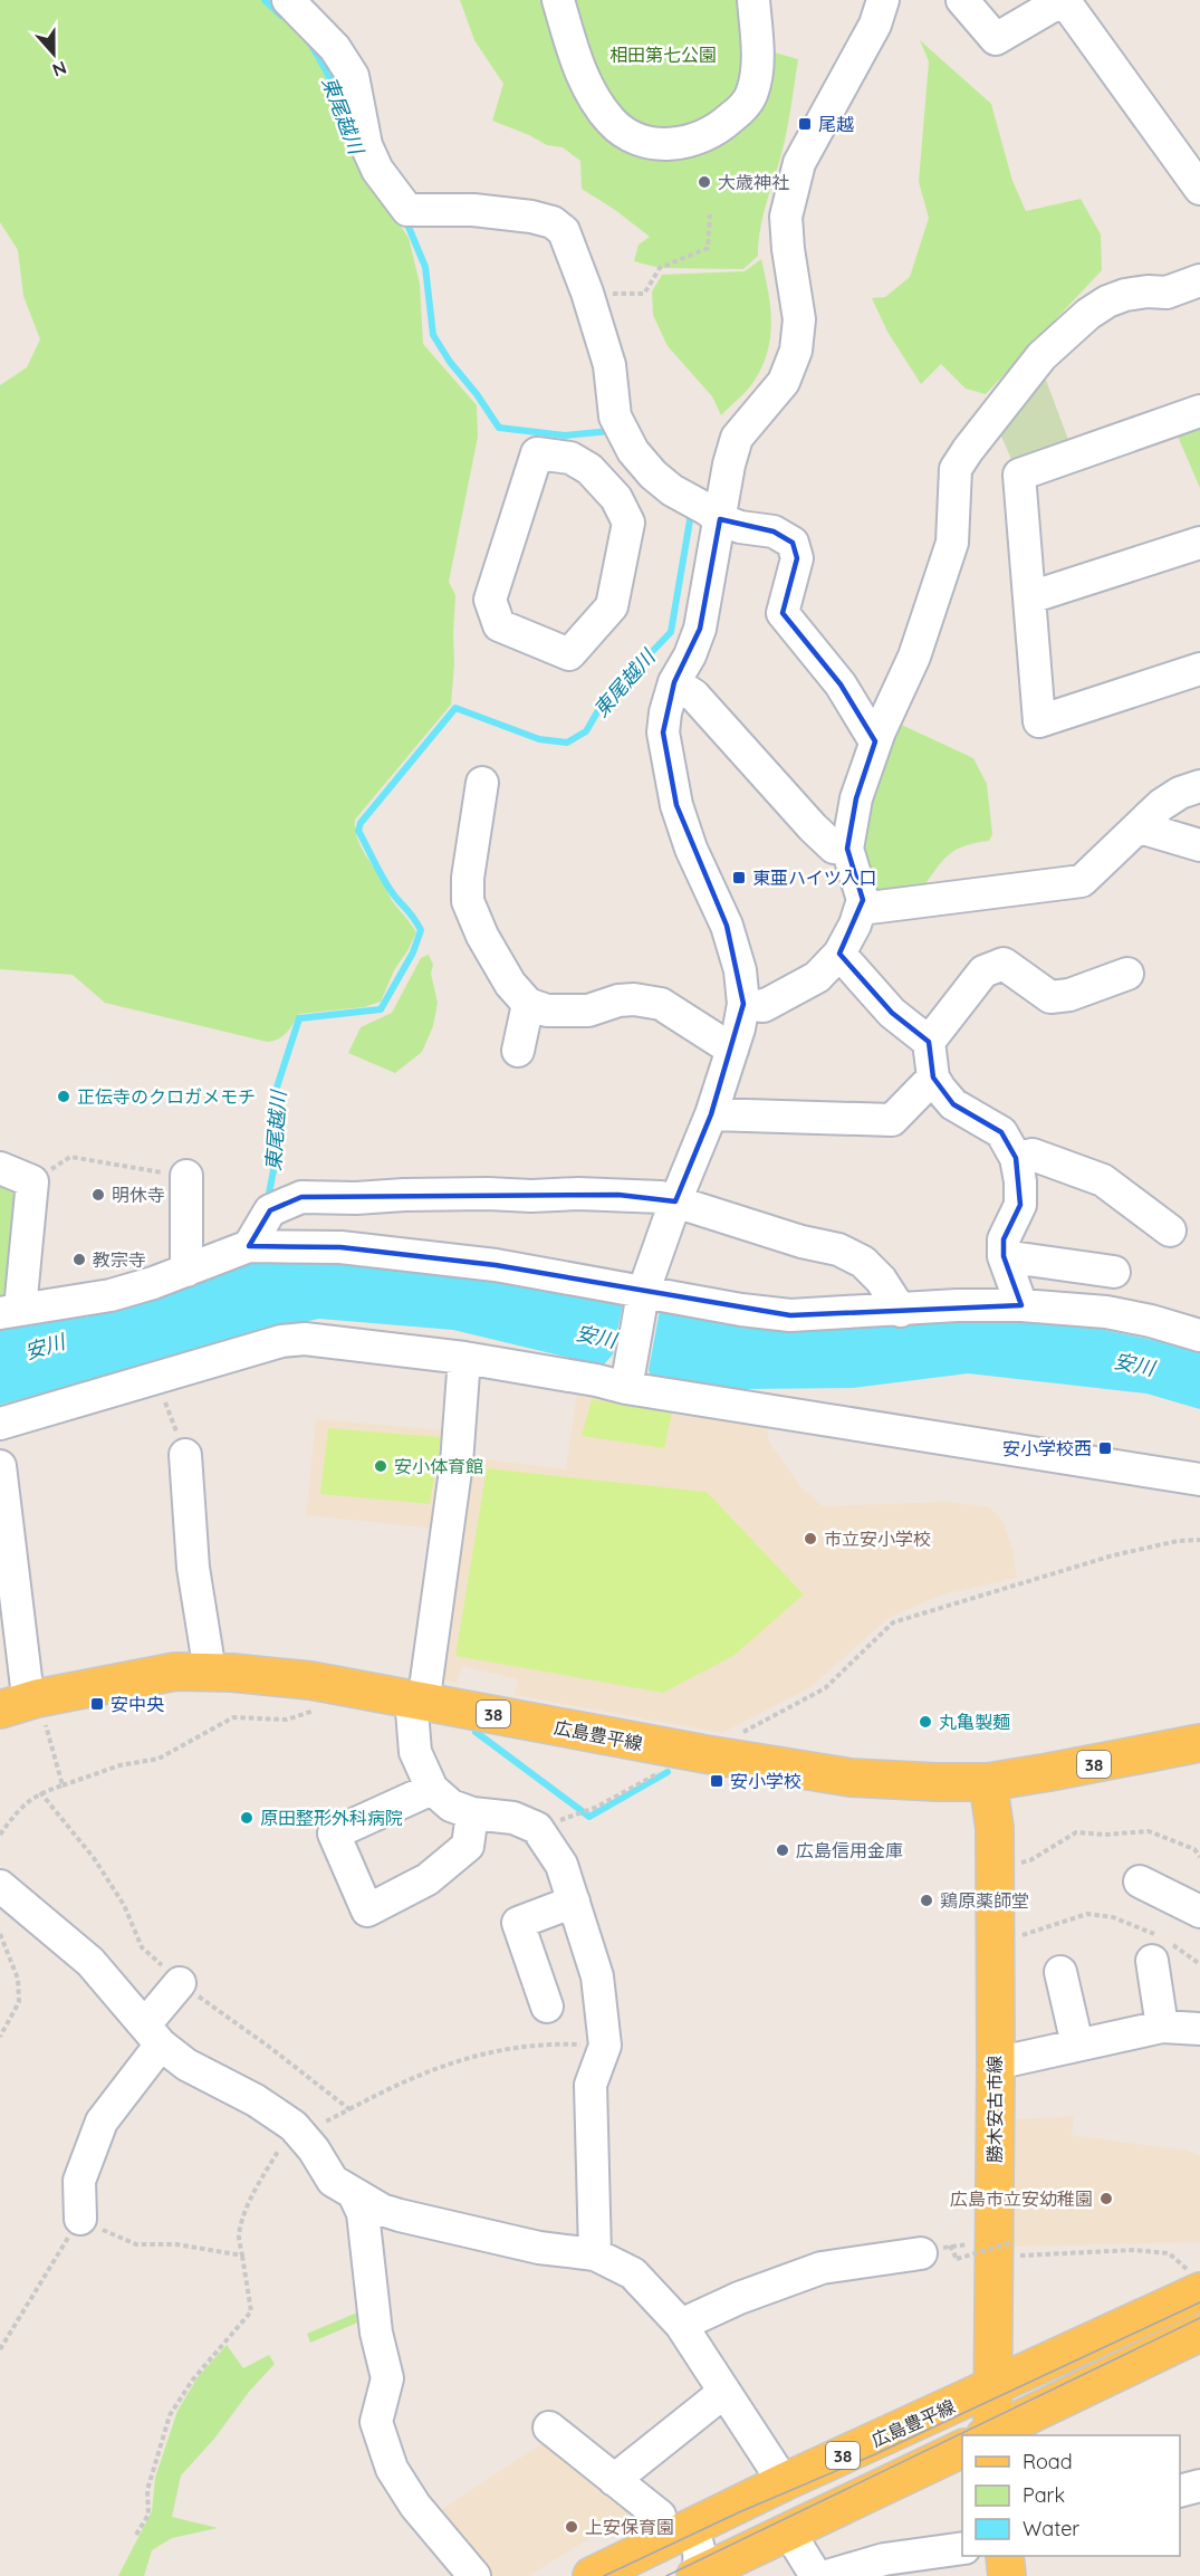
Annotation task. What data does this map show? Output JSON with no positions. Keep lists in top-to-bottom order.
{
  "streets": {
    "main road": ["38", "広島豊平線", "勝木安古市線"]
  },
  "crossings": [
    ["広島豊平線", "勝木安古市線"]
  ],
  "water": ["東尾越川", "安川"],
  "parks": ["相田第七公園"],
  "places": {
    "transit": [
      "尾越",
      "東亜ハイツ入口",
      "安小学校西",
      "安中央",
      "安小学校"
    ],
    "other": [
      "大歳神社",
      "正伝寺のクロガメモチ",
      "明休寺",
      "教宗寺",
      "安小体育館",
      "市立安小学校",
      "丸亀製麺",
      "原田整形外科病院",
      "広島信用金庫",
      "鶏原薬師堂",
      "広島市立安幼稚園",
      "上安保育園"
    ]
  },
  "legend": ["Road", "Park", "Water"],
  "north": "bottom"
}
